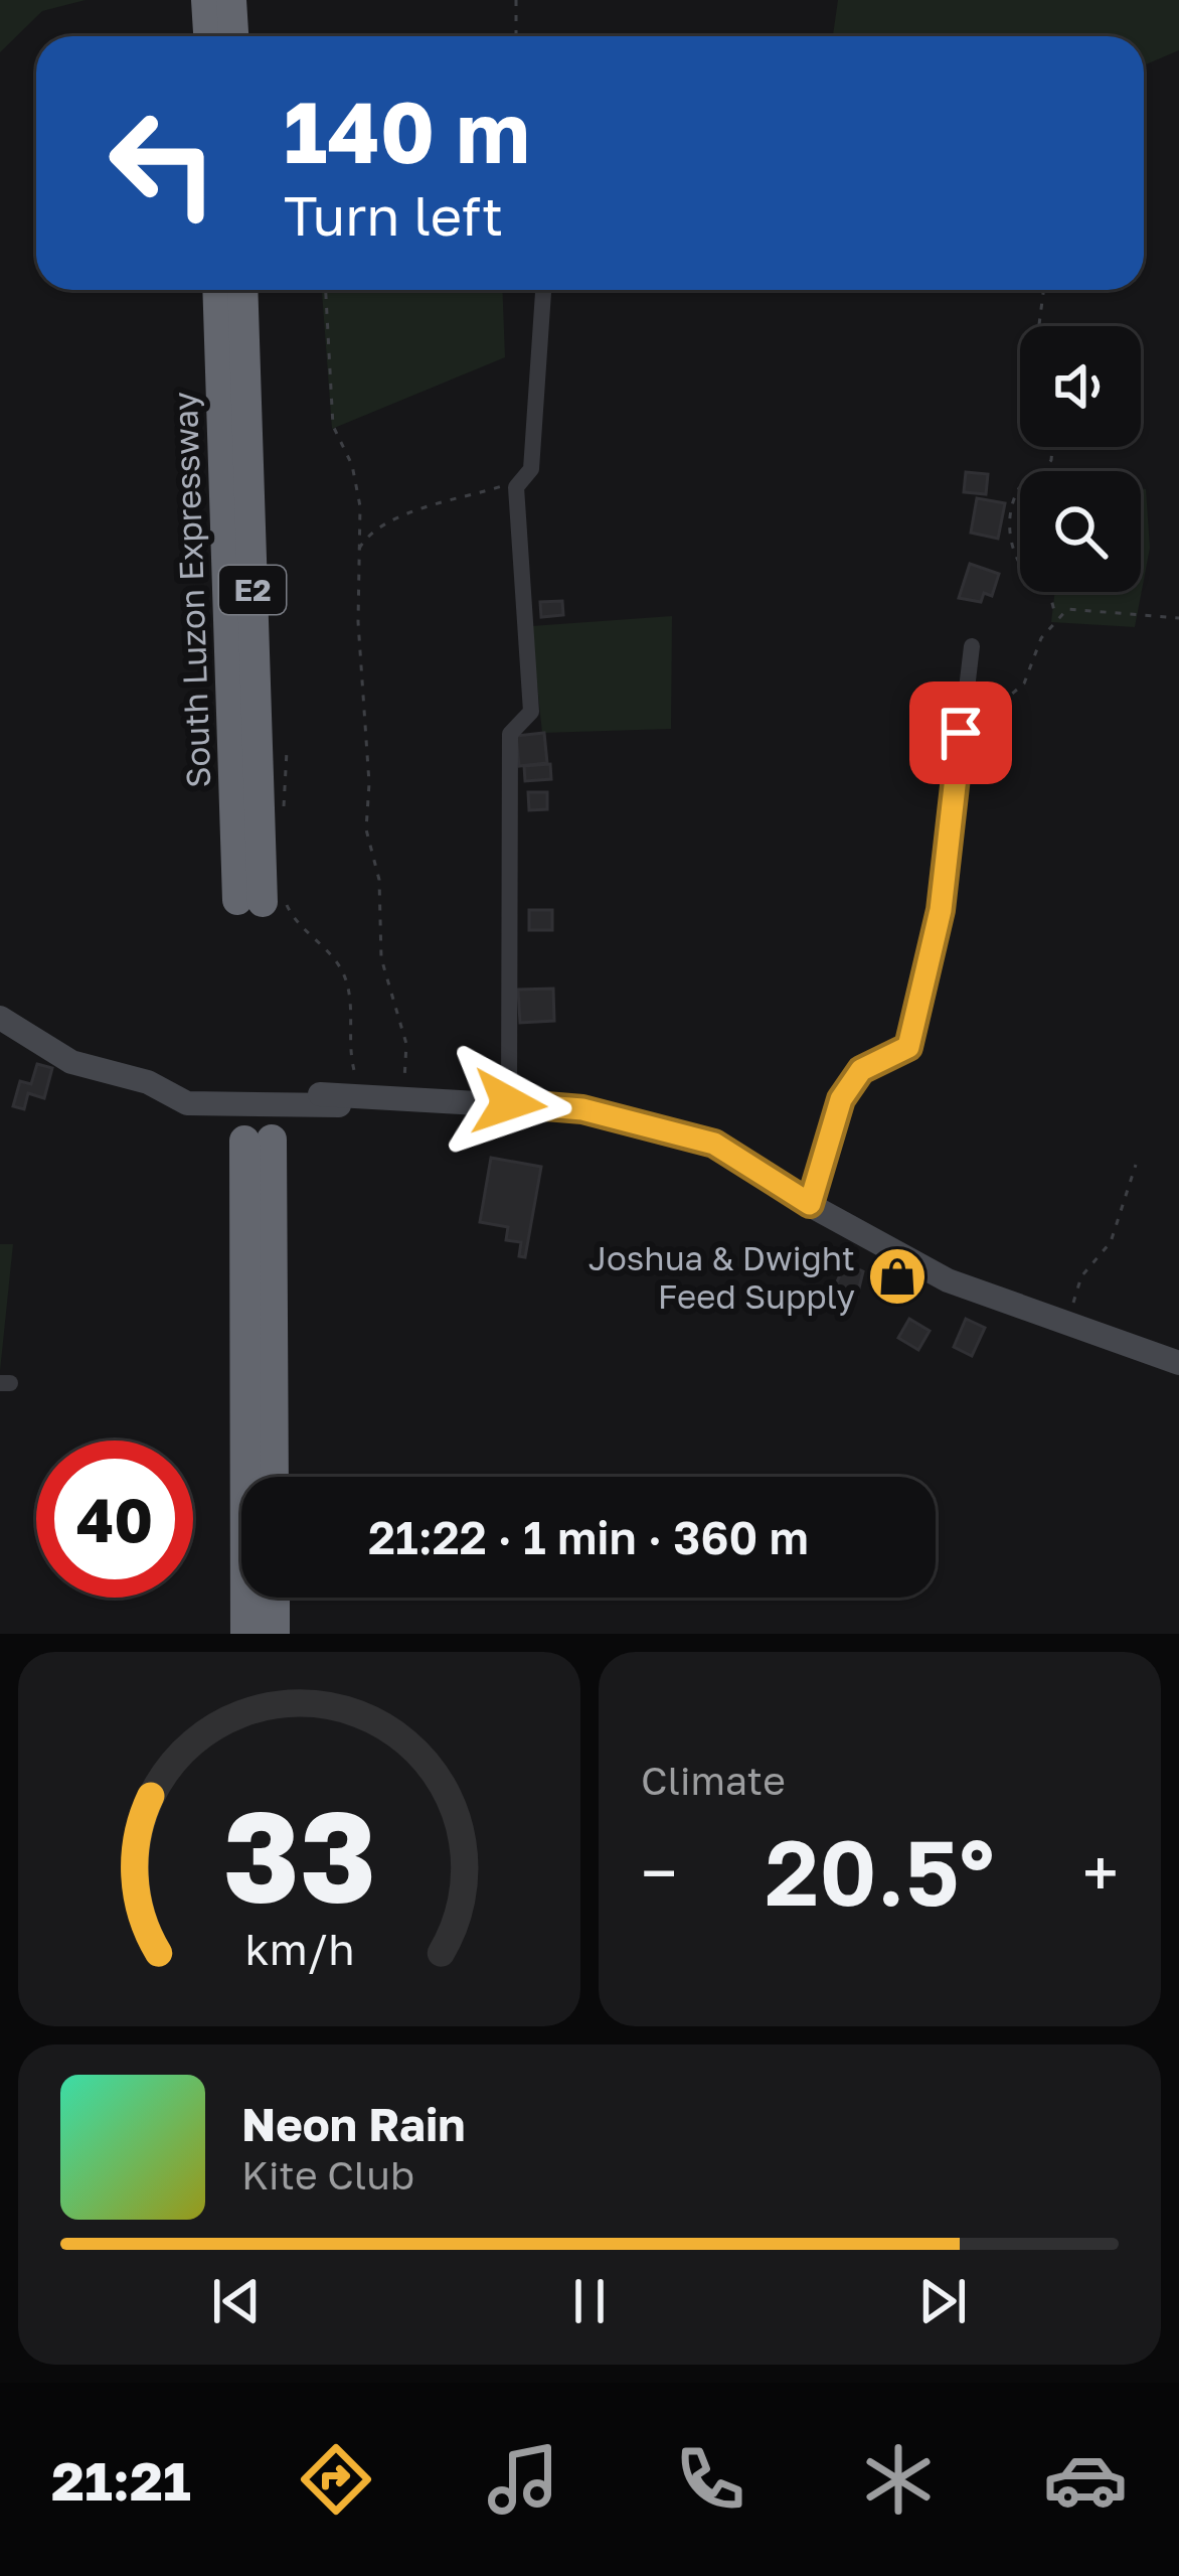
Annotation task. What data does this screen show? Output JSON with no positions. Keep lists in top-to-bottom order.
{
  "streets": {
    "highway": ["South Luzon Expressway", "E2"]
  },
  "places": {
    "shop": ["Joshua & Dwight Feed Supply"]
  },
  "page": {
    "turn": ["140 m", "Turn left"],
    "limit": "40",
    "trip": "21:22 · 1 min · 360 m",
    "tile": "Climate",
    "heat": ["−", "20.5°", "+"],
    "song": ["Neon Rain", "Kite Club"],
    "tabs": "21:21",
    "gauge": ["33", "km/h"]
  }
}
